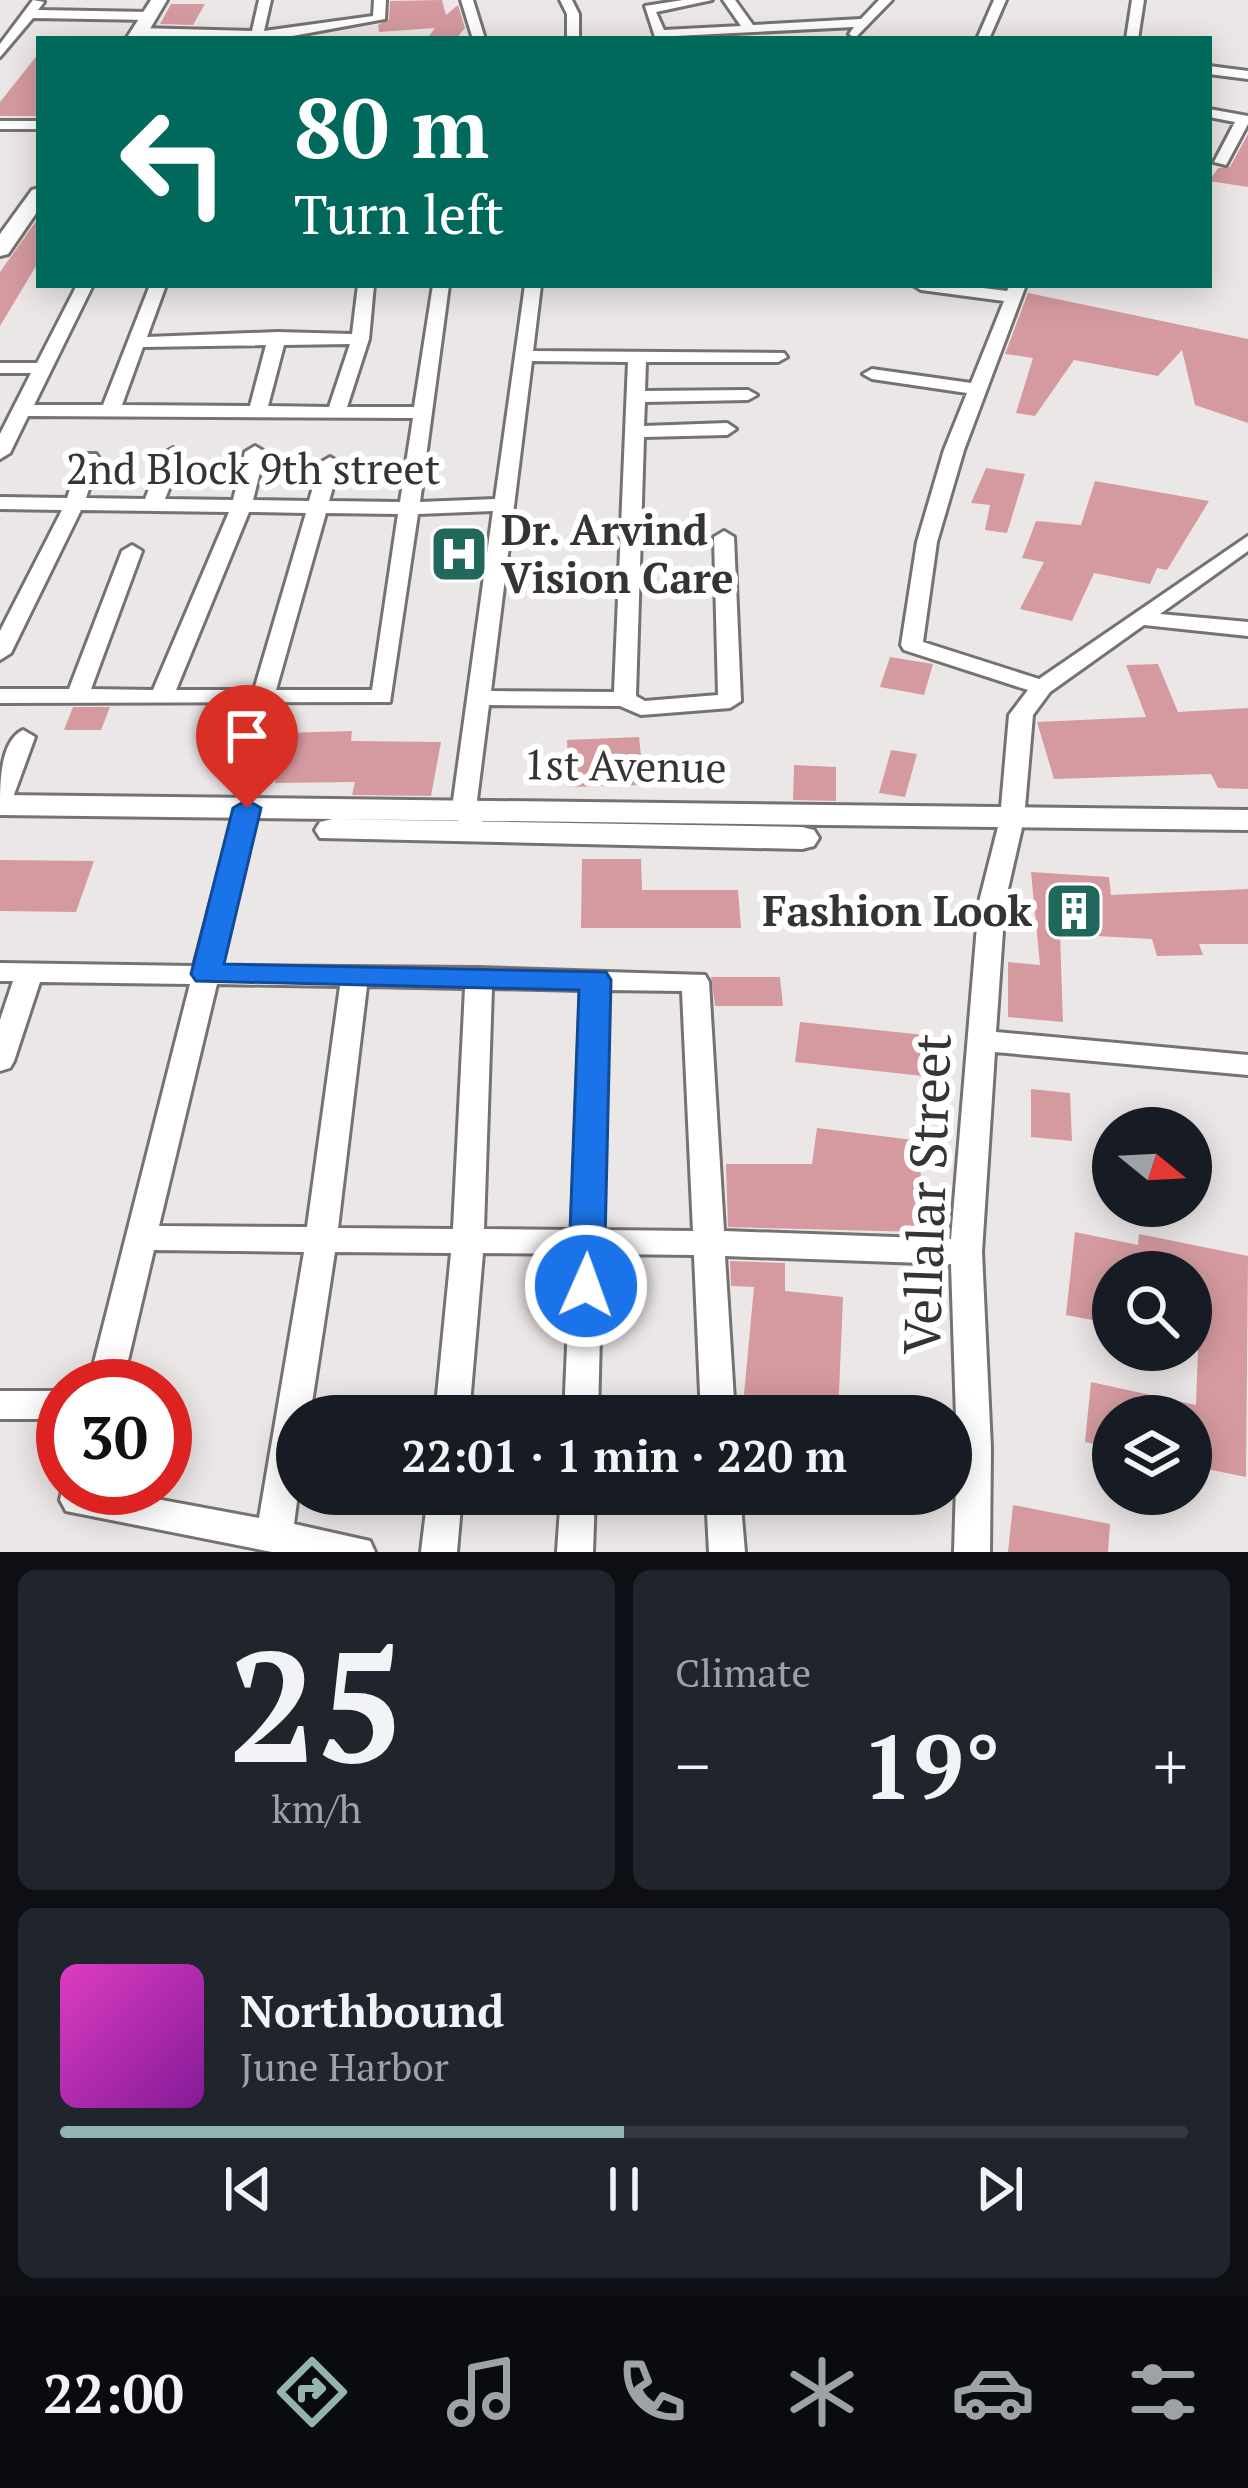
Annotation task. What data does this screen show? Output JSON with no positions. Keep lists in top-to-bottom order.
{
  "streets": {
    "main road": ["1st Avenue"],
    "street": ["2nd Block 9th street", "Vellalar Street"]
  },
  "crossings": [
    ["1st Avenue", "Vellalar Street"]
  ],
  "places": {
    "hospital": ["Dr. Arvind Vision Care"],
    "building": ["Fashion Look"]
  },
  "north": "right",
  "page": {
    "turn": ["80 m", "Turn left"],
    "limit": "30",
    "trip": "22:01 · 1 min · 220 m",
    "tile": [
      ["25", "km/h"],
      "Climate"
    ],
    "heat": ["−", "19°", "+"],
    "song": ["Northbound", "June Harbor"],
    "tabs": "22:00"
  }
}
